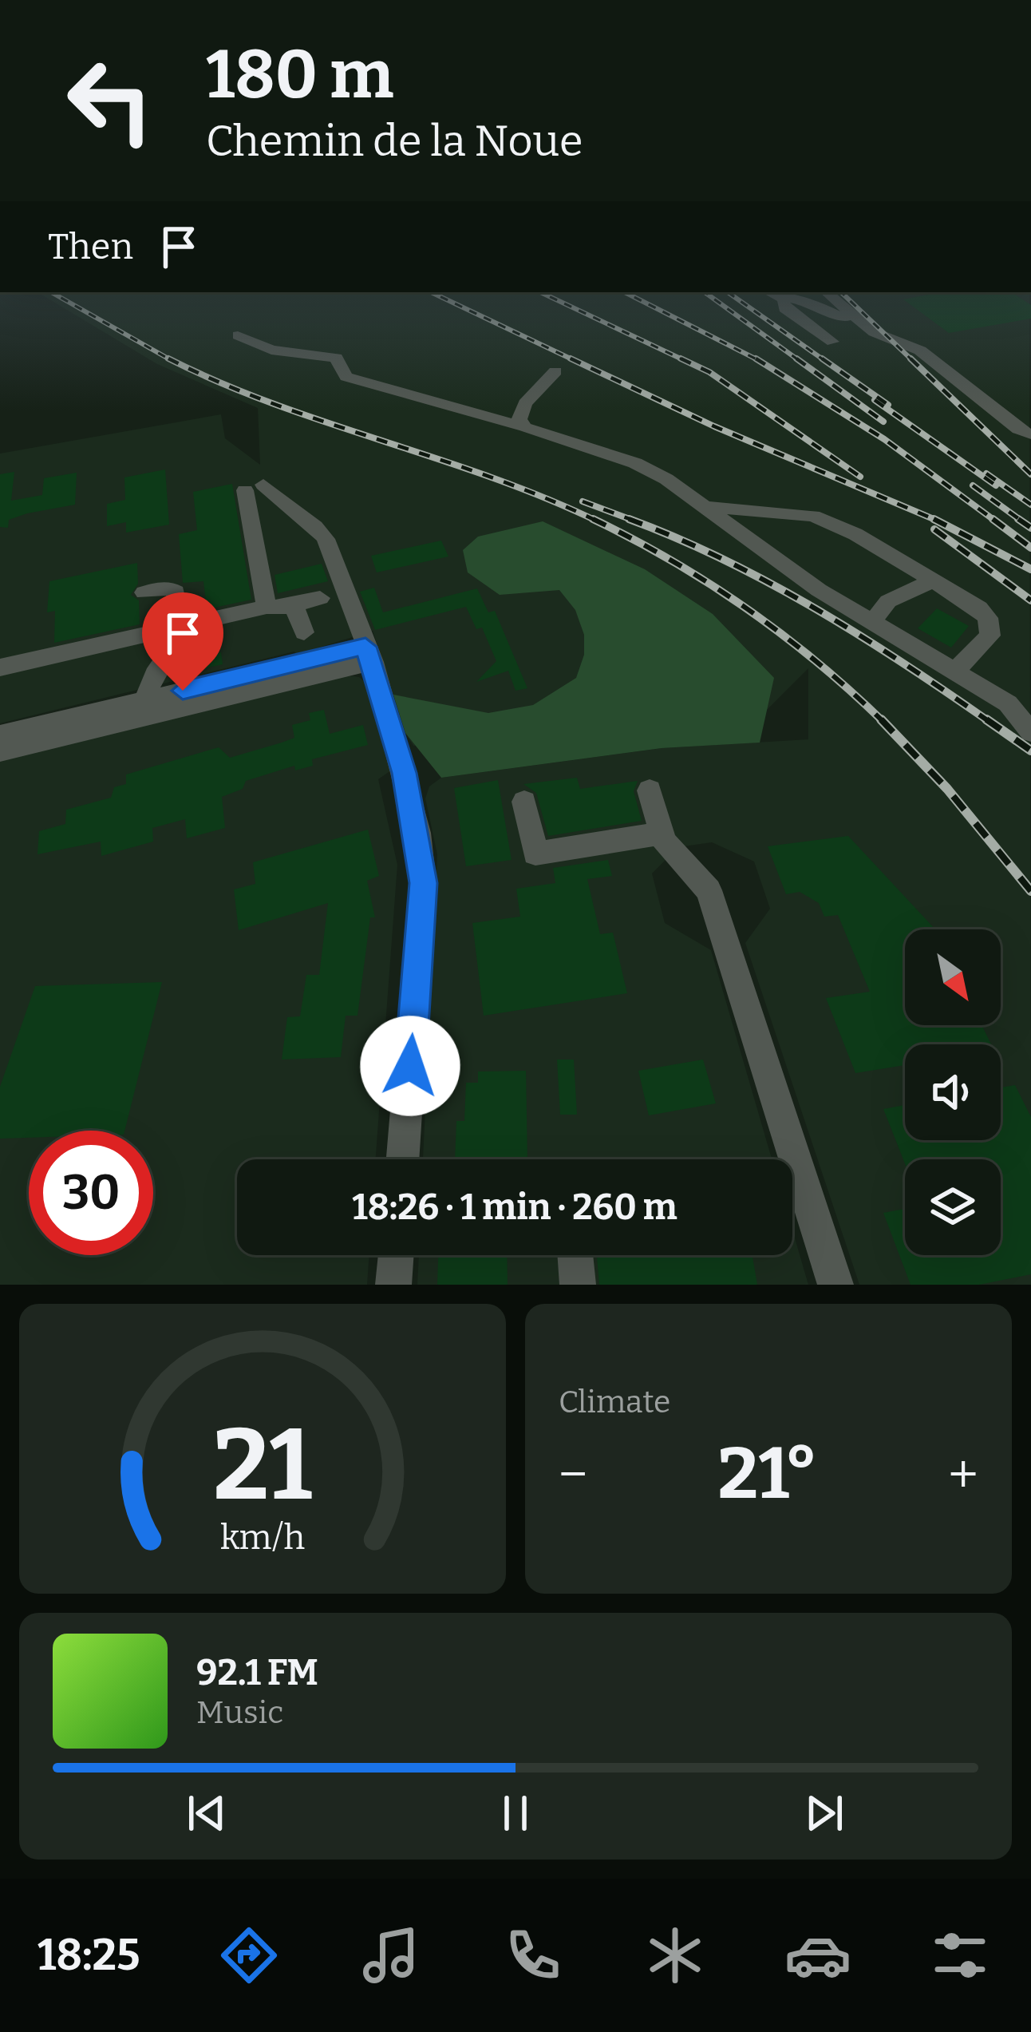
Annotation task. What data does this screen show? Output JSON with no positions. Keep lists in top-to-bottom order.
{
  "north": "bottom right",
  "page": {
    "turn": ["180 m", "Chemin de la Noue"],
    "then": "Then",
    "limit": "30",
    "trip": "18:26 · 1 min · 260 m",
    "tile": "Climate",
    "heat": ["−", "21°", "+"],
    "song": ["92.1 FM", "Music"],
    "tabs": "18:25",
    "gauge": ["21", "km/h"]
  }
}
